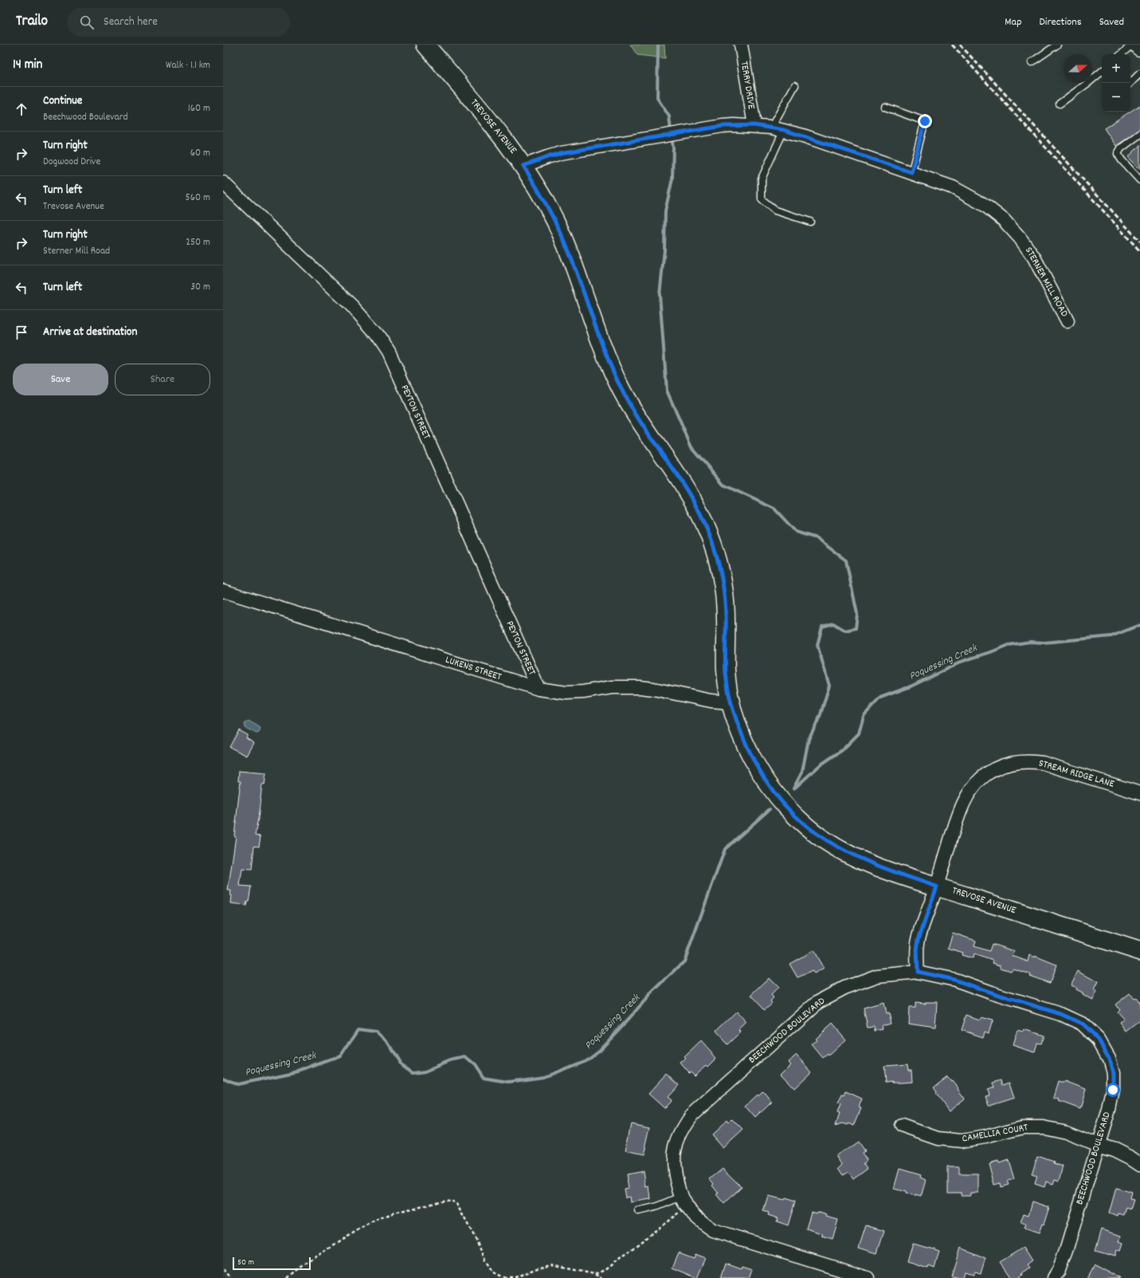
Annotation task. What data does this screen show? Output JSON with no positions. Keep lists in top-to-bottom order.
{
  "streets": {
    "street": [
      "TERRY DRIVE",
      "TREVOSE AVENUE",
      "STERNER MILL ROAD",
      "PEYTON STREET",
      "LUKENS STREET",
      "STREAM RIDGE LANE",
      "BEECHWOOD BOULEVARD",
      "CAMELLIA COURT"
    ]
  },
  "crossings": [
    ["TERRY DRIVE", "STERNER MILL ROAD"],
    ["TREVOSE AVENUE", "STERNER MILL ROAD"],
    ["TREVOSE AVENUE", "LUKENS STREET"],
    ["TREVOSE AVENUE", "STREAM RIDGE LANE"],
    ["PEYTON STREET", "LUKENS STREET"],
    ["STREAM RIDGE LANE", "BEECHWOOD BOULEVARD"],
    ["BEECHWOOD BOULEVARD", "CAMELLIA COURT"]
  ],
  "water": ["Poquessing Creek"],
  "scale_bar": "50 m",
  "north": "right",
  "page": {
    "header": "Trailo",
    "search": "Search here",
    "nav": ["Map", "Directions", "Saved"],
    "heading": ["14 min", "Walk · 1.1 km"],
    "map_buttons": ["+", "−"],
    "list": [
      ["Continue", "Beechwood Boulevard", "160 m"],
      ["Turn right", "Dogwood Drive", "60 m"],
      ["Turn left", "Trevose Avenue", "560 m"],
      ["Turn right", "Sterner Mill Road", "250 m"],
      ["Turn left", "30 m"],
      "Arrive at destination"
    ],
    "buttons": ["Save", "Share"],
    "scale": "50 m"
  }
}
